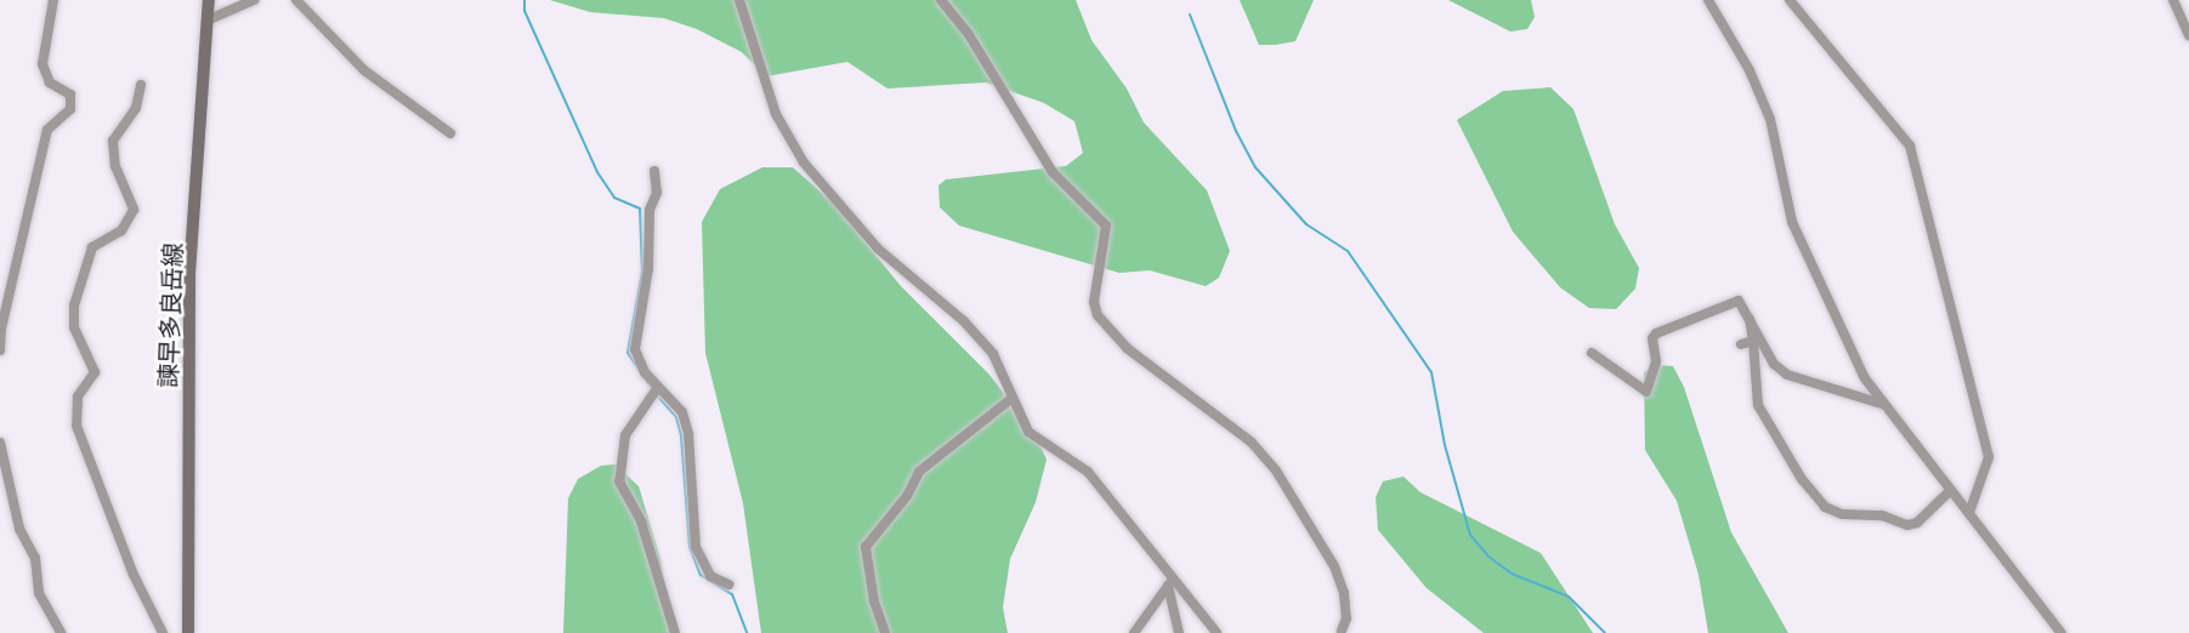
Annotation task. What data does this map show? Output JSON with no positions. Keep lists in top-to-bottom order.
{
  "streets": {
    "main road": ["諫早多良岳線"]
  }
}
